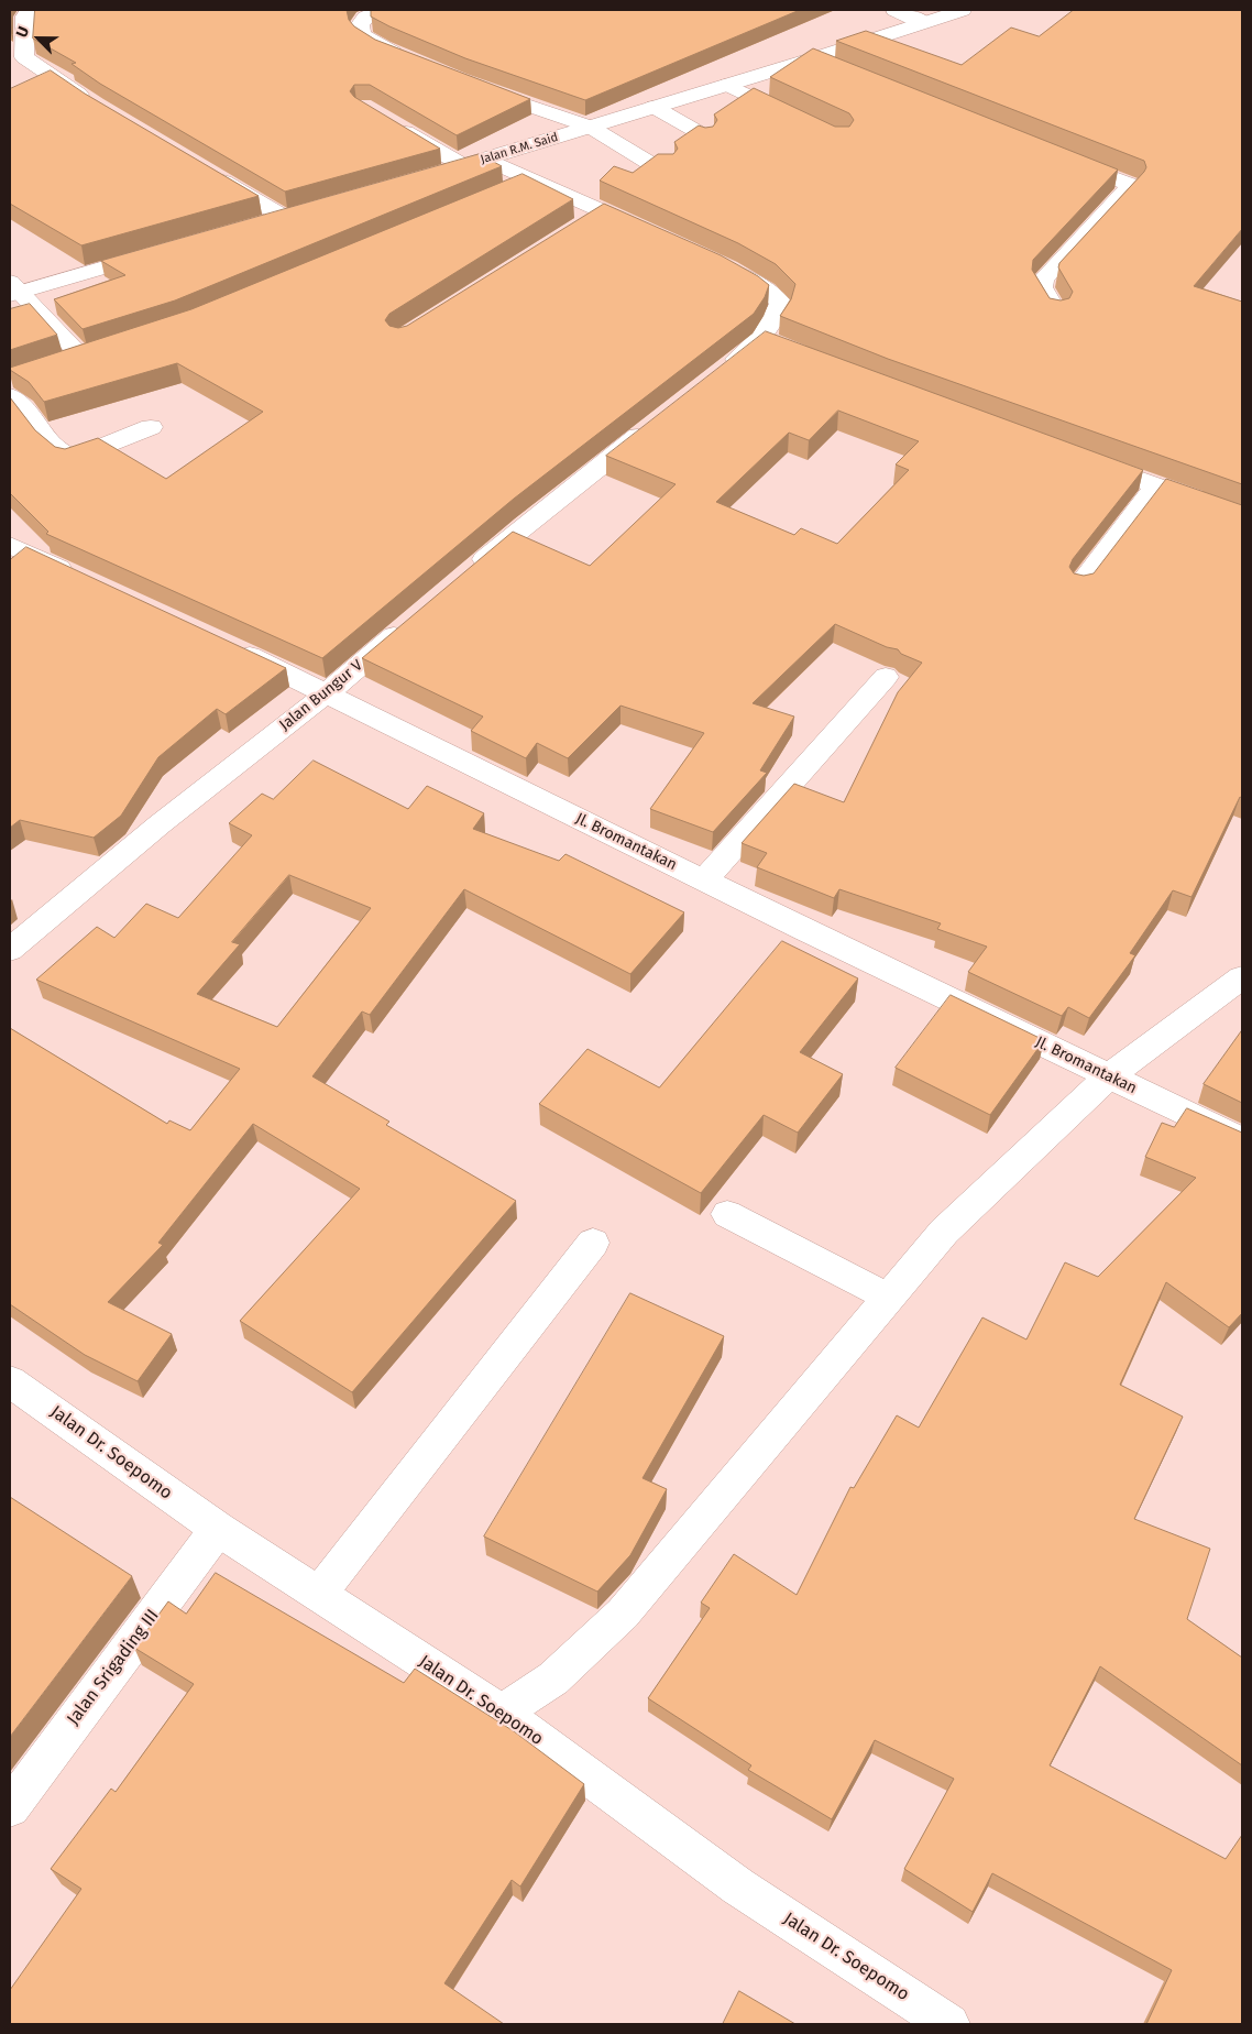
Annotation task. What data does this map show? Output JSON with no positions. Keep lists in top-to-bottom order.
{
  "streets": {
    "street": [
      "Jalan R.M. Said",
      "Jalan Bungur V",
      "Jl. Bromantakan",
      "Jalan Dr. Soepomo",
      "Jalan Srigading III"
    ]
  },
  "crossings": [
    ["Jalan Bungur V", "Jl. Bromantakan"],
    ["Jalan Dr. Soepomo", "Jalan Srigading III"]
  ],
  "north": "top left"
}
